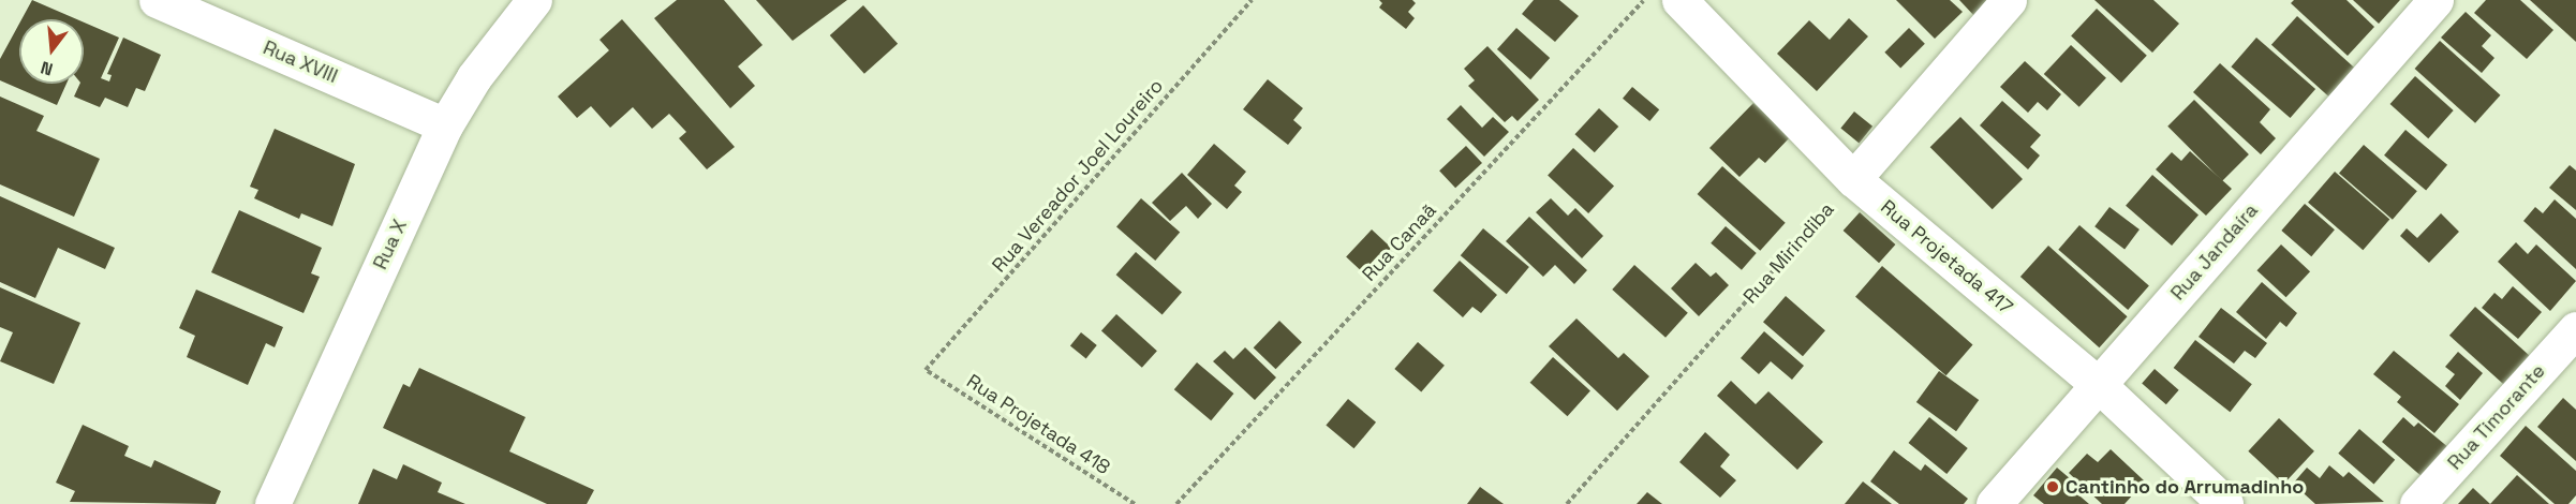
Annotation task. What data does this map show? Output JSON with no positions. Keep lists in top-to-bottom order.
{
  "streets": {
    "street": [
      "Rua XVIII",
      "Rua X",
      "Rua Jandaíra",
      "Rua Projetada 417",
      "Rua Timorante"
    ],
    "path": [
      "Rua Vereador Joel Loureiro",
      "Rua Canaã",
      "Rua Mirindiba",
      "Rua Projetada 418"
    ]
  },
  "crossings": [
    ["Rua XVIII", "Rua X"],
    ["Rua Vereador Joel Loureiro", "Rua Projetada 418"],
    ["Rua Jandaíra", "Rua Projetada 417"],
    ["Rua Mirindiba", "Rua Projetada 417"]
  ],
  "places": ["Cantinho do Arrumadinho"],
  "north": "bottom"
}
